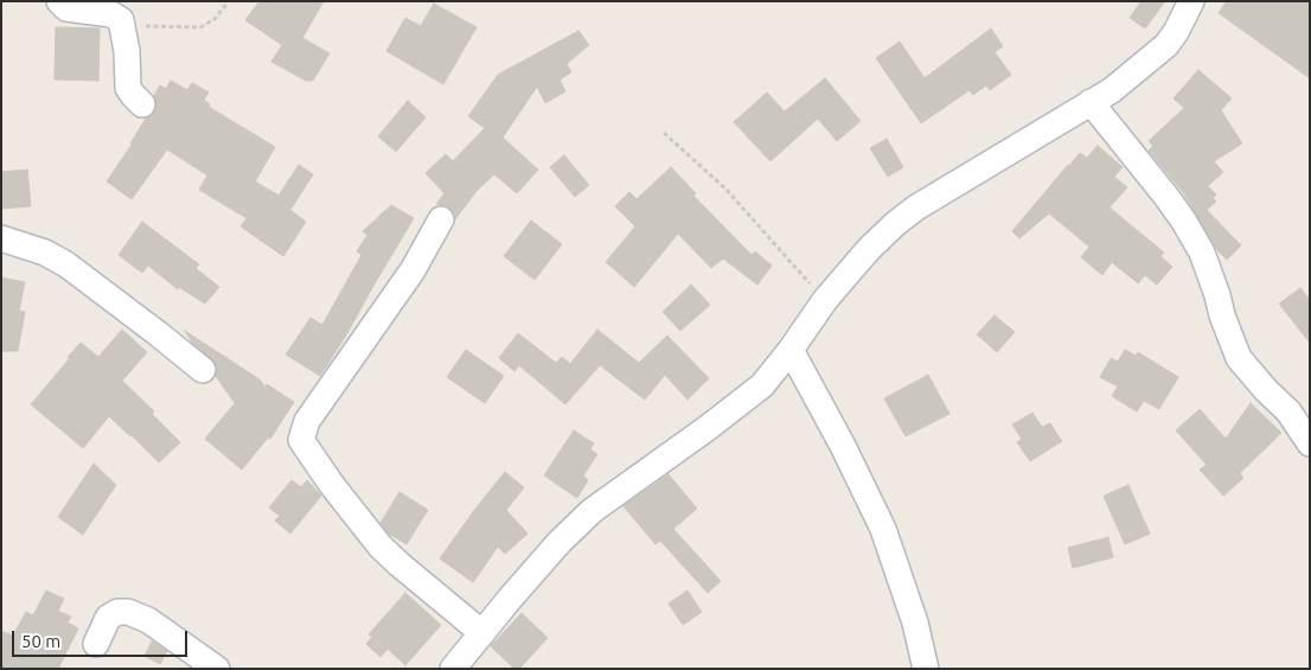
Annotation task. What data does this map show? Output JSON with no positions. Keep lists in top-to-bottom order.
{
  "scale_bar": "50 m"
}
